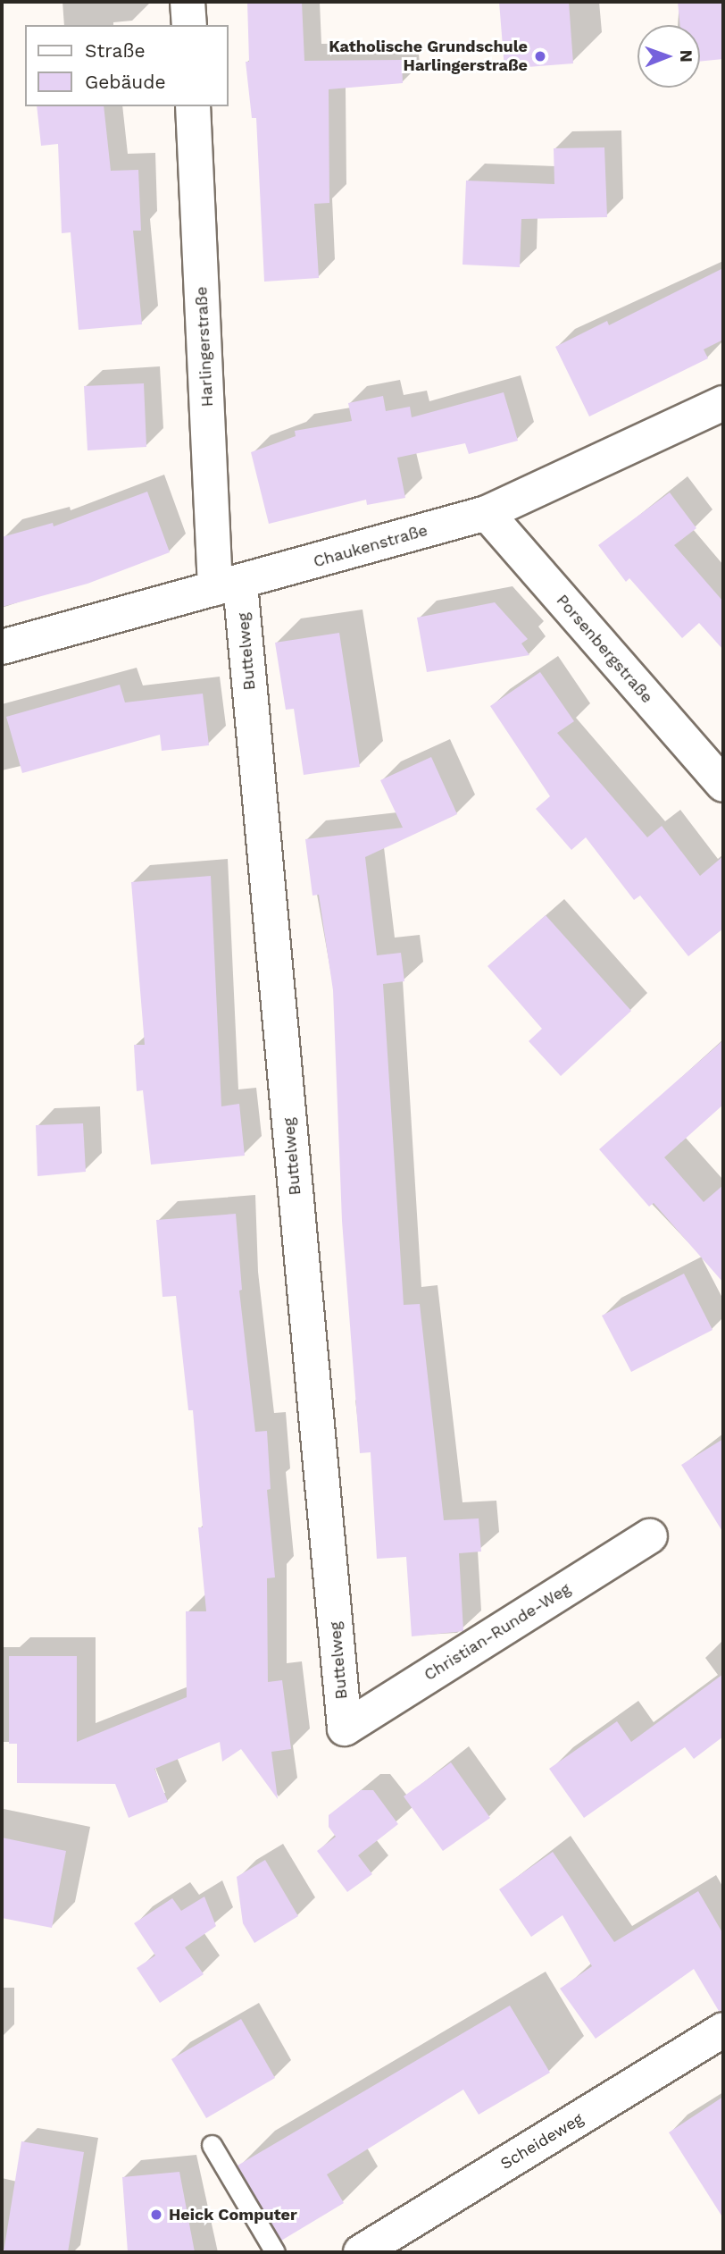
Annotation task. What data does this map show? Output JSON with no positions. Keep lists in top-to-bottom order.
{
  "streets": {
    "street": [
      "Harlingerstraße",
      "Chaukenstraße",
      "Porsenbergstraße",
      "Buttelweg",
      "Christian-Runde-Weg",
      "Scheideweg"
    ]
  },
  "crossings": [
    ["Harlingerstraße", "Chaukenstraße"],
    ["Harlingerstraße", "Buttelweg"],
    ["Chaukenstraße", "Porsenbergstraße"],
    ["Chaukenstraße", "Buttelweg"],
    ["Buttelweg", "Christian-Runde-Weg"]
  ],
  "places": ["Katholische Grundschule Harlingerstraße", "Heick Computer"],
  "legend": ["Straße", "Gebäude"],
  "north": "right"
}
